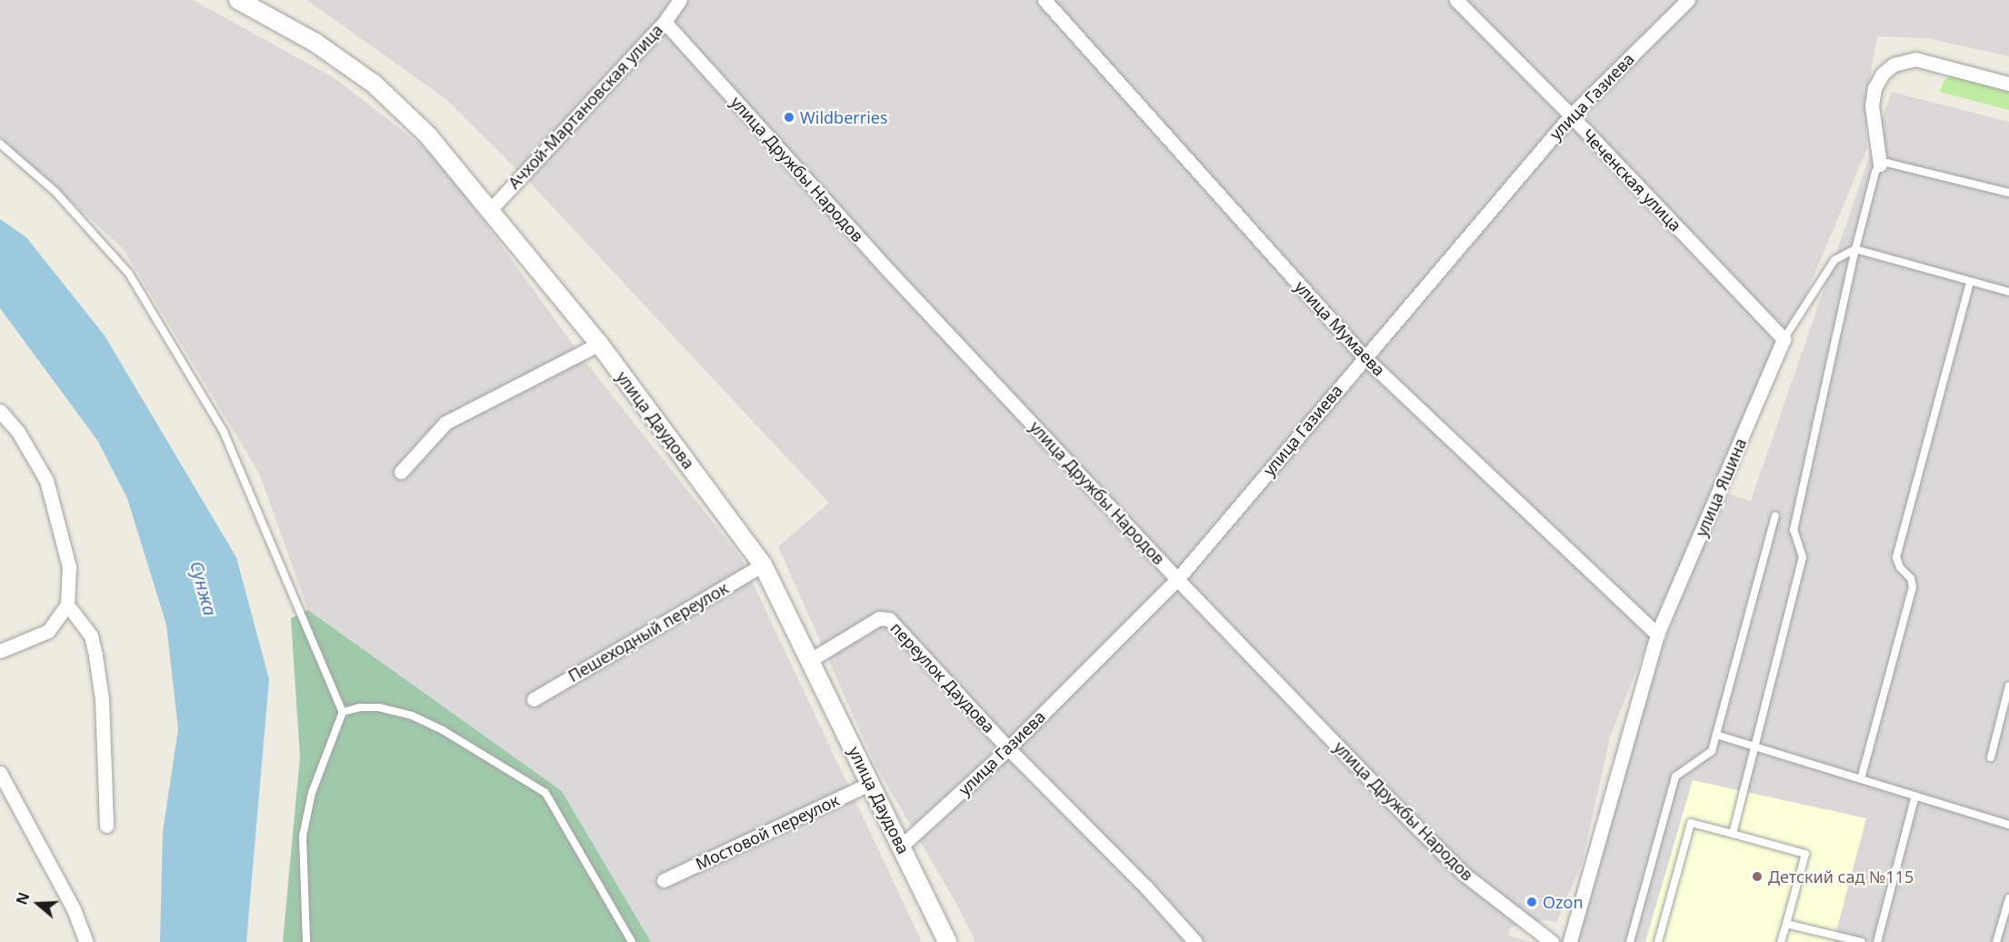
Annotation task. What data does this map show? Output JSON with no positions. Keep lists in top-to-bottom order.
{
  "streets": {
    "street": [
      "улица Газиева",
      "Ачхой-Мартановская улица",
      "улица Дружбы Народов",
      "Чеченская улица",
      "улица Мумаева",
      "улица Даудова",
      "улица Яшина",
      "Пешеходный переулок",
      "переулок Даудова",
      "Мостовой переулок"
    ]
  },
  "crossings": [
    ["улица Газиева", "улица Дружбы Народов"],
    ["улица Газиева", "Чеченская улица"],
    ["улица Газиева", "улица Мумаева"],
    ["улица Газиева", "улица Даудова"],
    ["улица Газиева", "переулок Даудова"],
    ["Ачхой-Мартановская улица", "улица Дружбы Народов"],
    ["Ачхой-Мартановская улица", "улица Даудова"],
    ["Чеченская улица", "улица Яшина"],
    ["улица Мумаева", "улица Яшина"],
    ["улица Даудова", "Пешеходный переулок"],
    ["улица Даудова", "переулок Даудова"],
    ["улица Даудова", "Мостовой переулок"]
  ],
  "water": ["Сунжа"],
  "places": ["Wildberries", "Детский сад №115", "Ozon"],
  "north": "left"
}
